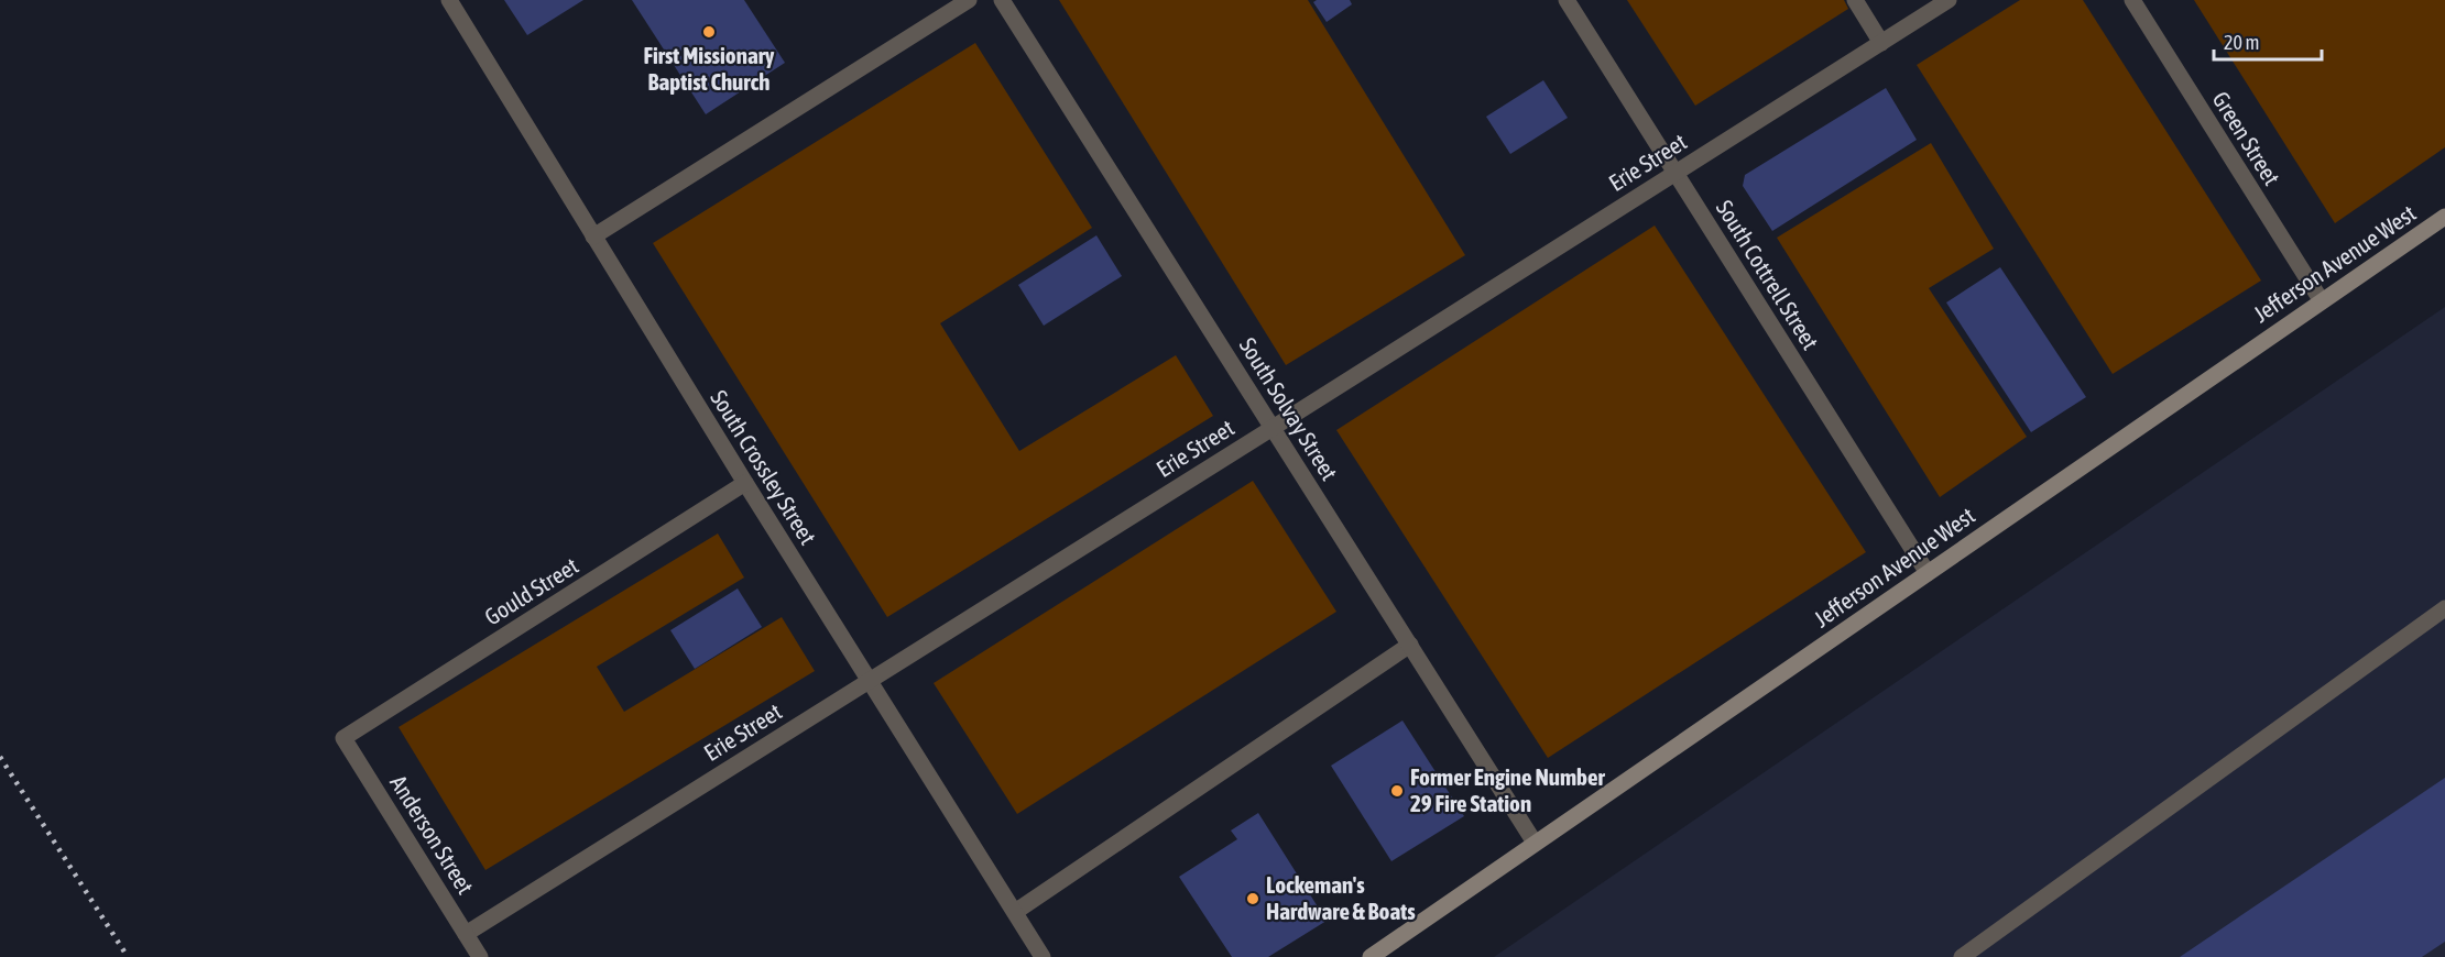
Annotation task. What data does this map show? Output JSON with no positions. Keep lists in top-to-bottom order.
{
  "streets": {
    "main road": ["Jefferson Avenue West"],
    "street": [
      "Green Street",
      "Erie Street",
      "South Cottrell Street",
      "South Solvay Street",
      "South Crossley Street",
      "Gould Street",
      "Anderson Street"
    ]
  },
  "crossings": [
    ["Green Street", "Jefferson Avenue West"],
    ["Erie Street", "South Cottrell Street"],
    ["Erie Street", "South Solvay Street"],
    ["Erie Street", "South Crossley Street"],
    ["Erie Street", "Anderson Street"],
    ["Jefferson Avenue West", "South Cottrell Street"],
    ["Jefferson Avenue West", "South Solvay Street"],
    ["South Crossley Street", "Gould Street"],
    ["Gould Street", "Anderson Street"]
  ],
  "places": ["First Missionary Baptist Church", "Former Engine Number 29 Fire Station", "Lockeman's Hardware & Boats"],
  "scale_bar": "20 m"
}
